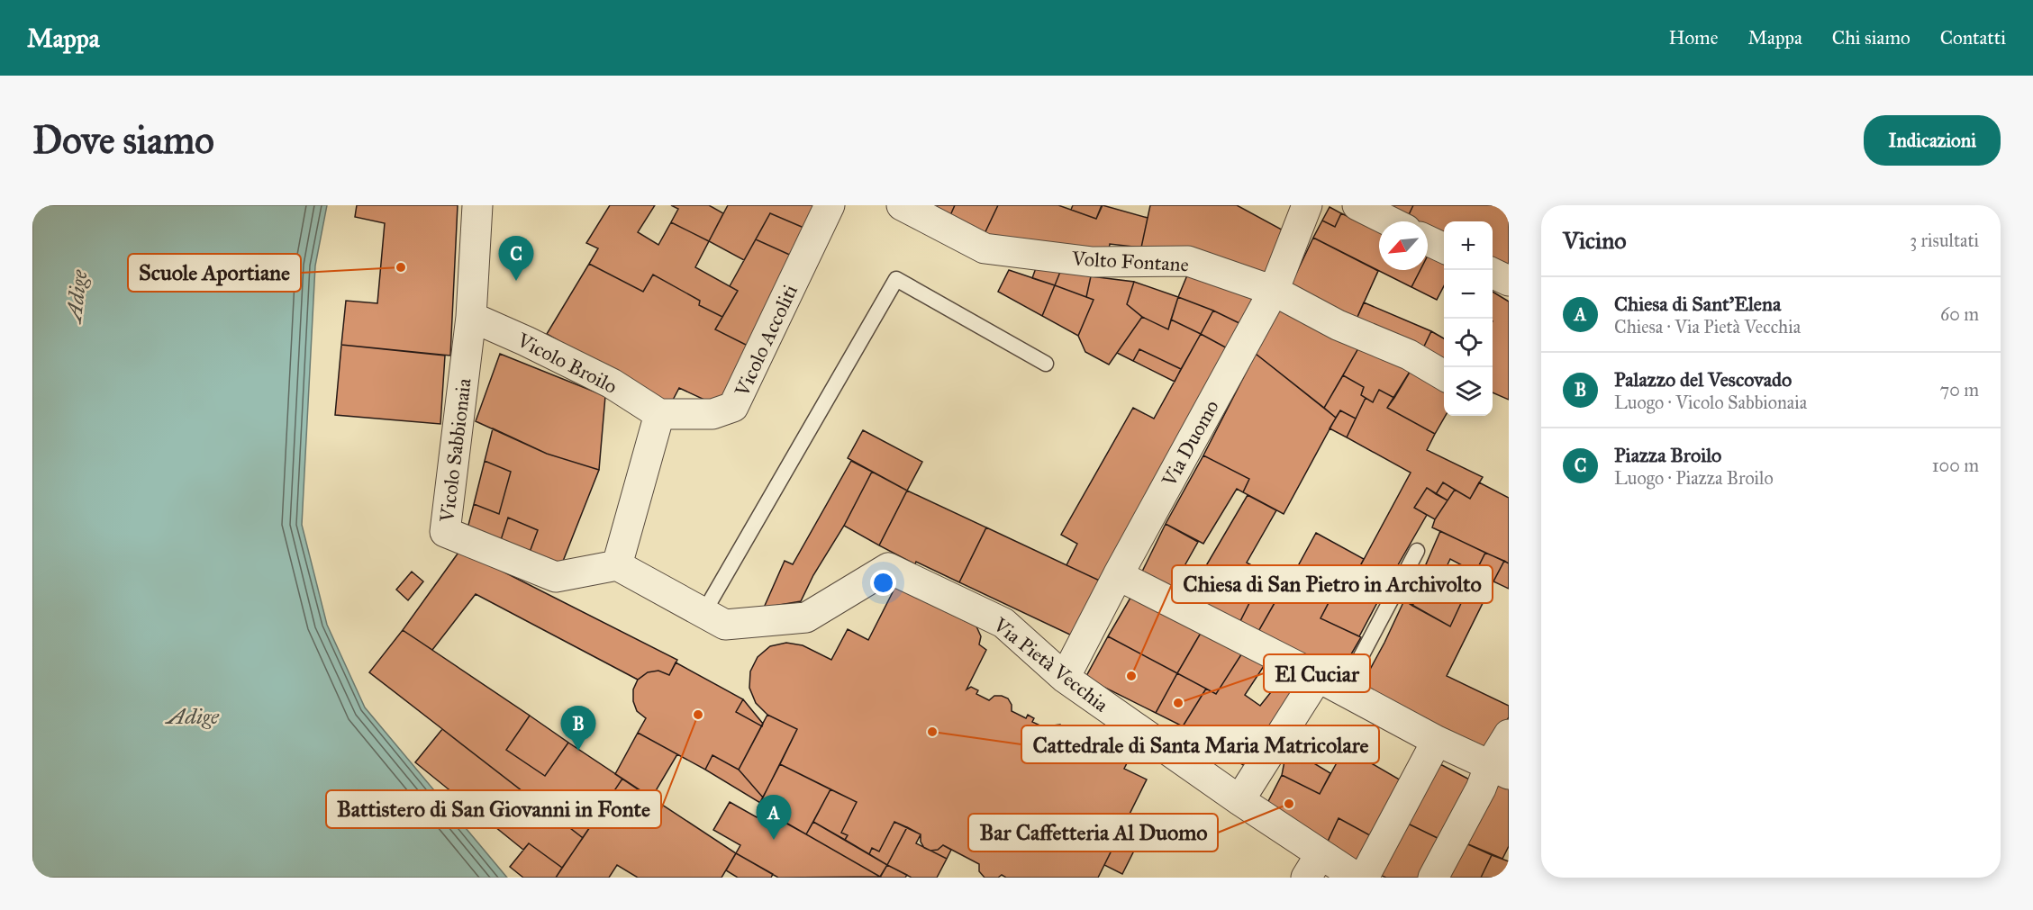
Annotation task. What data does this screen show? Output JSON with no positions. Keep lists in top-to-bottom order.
{
  "streets": {
    "street": [
      "Volto Fontane",
      "Vicolo Accoliti",
      "Vicolo Broilo",
      "Via Duomo",
      "Vicolo Sabbionaia",
      "Via Pietà Vecchia"
    ]
  },
  "crossings": [
    ["Volto Fontane", "Via Duomo"],
    ["Vicolo Accoliti", "Vicolo Broilo"],
    ["Vicolo Broilo", "Vicolo Sabbionaia"],
    ["Via Duomo", "Via Pietà Vecchia"],
    ["Vicolo Sabbionaia", "Via Pietà Vecchia"]
  ],
  "water": ["Adige"],
  "places": [
    "Scuole Aportiane",
    "Chiesa di San Pietro in Archivolto",
    "El Cuciar",
    "Battistero di San Giovanni in Fonte",
    "Cattedrale di Santa Maria Matricolare",
    "Bar Caffetteria Al Duomo"
  ],
  "north": "bottom left",
  "page": {
    "header": "Mappa",
    "nav": [
      "Home",
      "Mappa",
      "Chi siamo",
      "Contatti"
    ],
    "buttons": "Indicazioni",
    "title": "Dove siamo",
    "heading": ["Vicino", "3 risultati"],
    "map_buttons": ["+", "−"],
    "pins": ["C", "B", "A"],
    "list": [
      {
        "mark": "A",
        "name": "Chiesa di Sant'Elena",
        "note": "Chiesa · Via Pietà Vecchia",
        "value": "60 m"
      },
      {
        "mark": "B",
        "name": "Palazzo del Vescovado",
        "note": "Luogo · Vicolo Sabbionaia",
        "value": "70 m"
      },
      {
        "mark": "C",
        "name": "Piazza Broilo",
        "note": "Luogo · Piazza Broilo",
        "value": "100 m"
      }
    ]
  }
}
